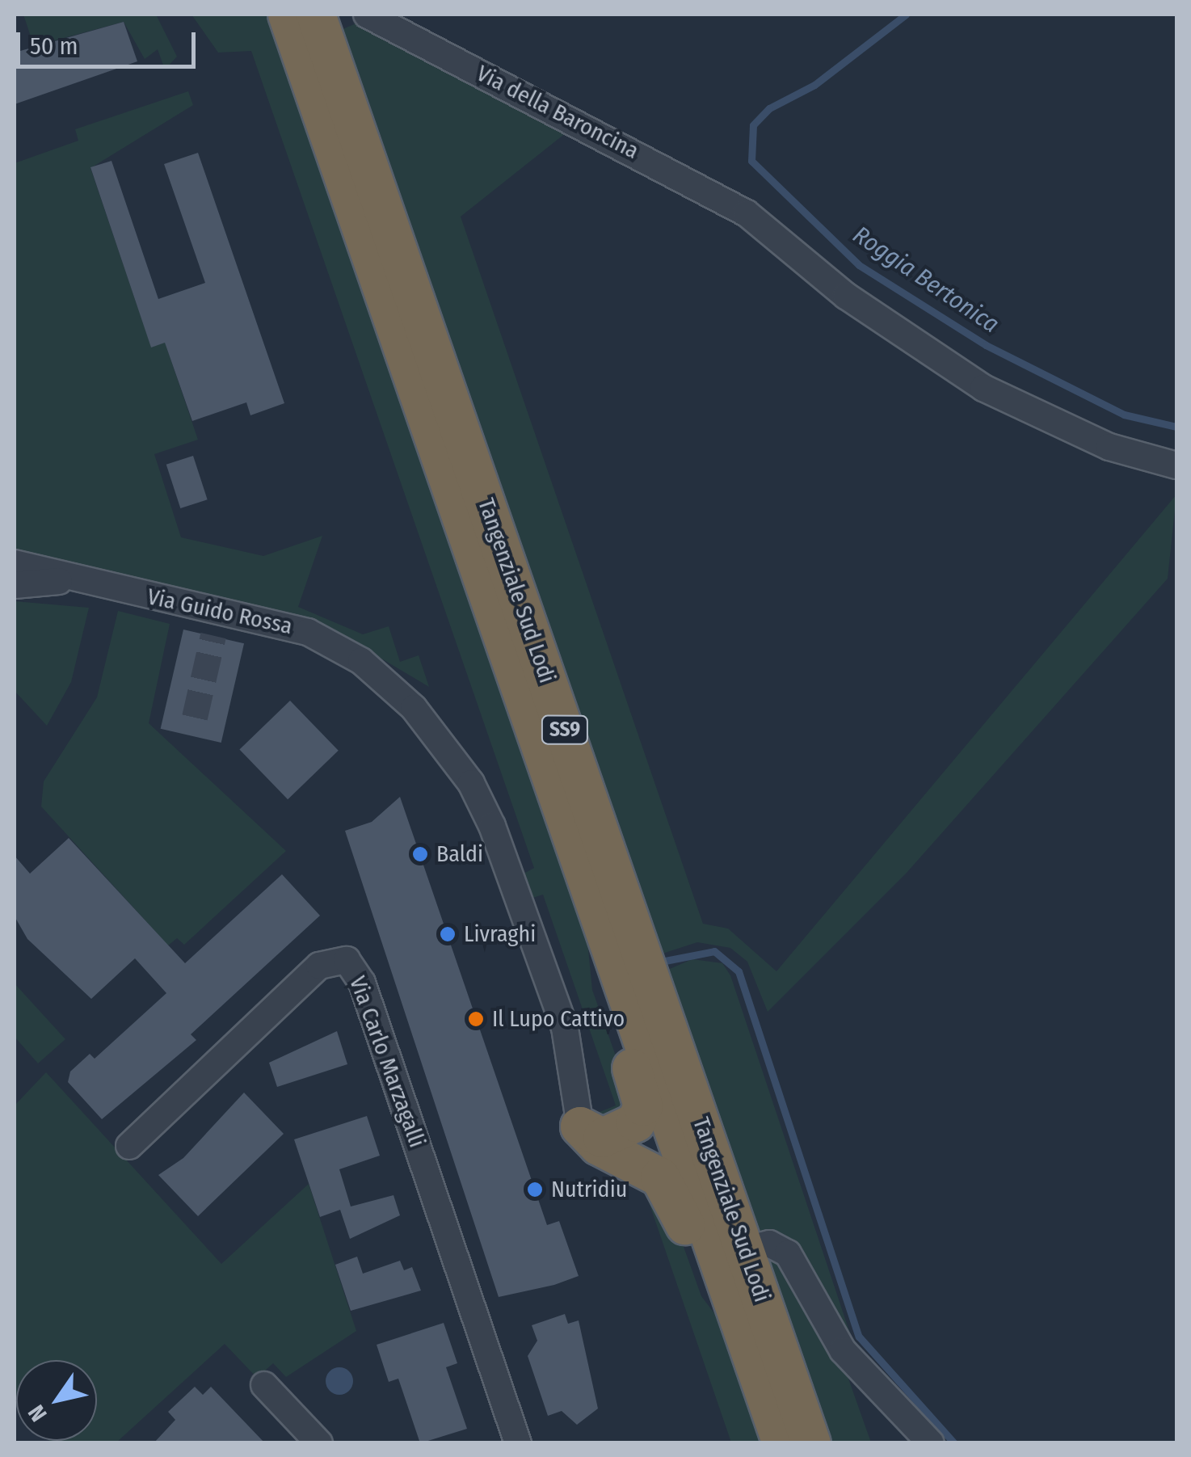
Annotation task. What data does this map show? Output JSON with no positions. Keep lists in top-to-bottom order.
{
  "streets": {
    "highway": ["Tangenziale Sud Lodi", "SS9"],
    "street": ["Via della Baroncina", "Via Guido Rossa", "Via Carlo Marzagalli"]
  },
  "water": ["Roggia Bertonica"],
  "places": [
    "Baldi",
    "Livraghi",
    "Il Lupo Cattivo",
    "Nutridiu"
  ],
  "scale_bar": "50 m",
  "north": "bottom left"
}
